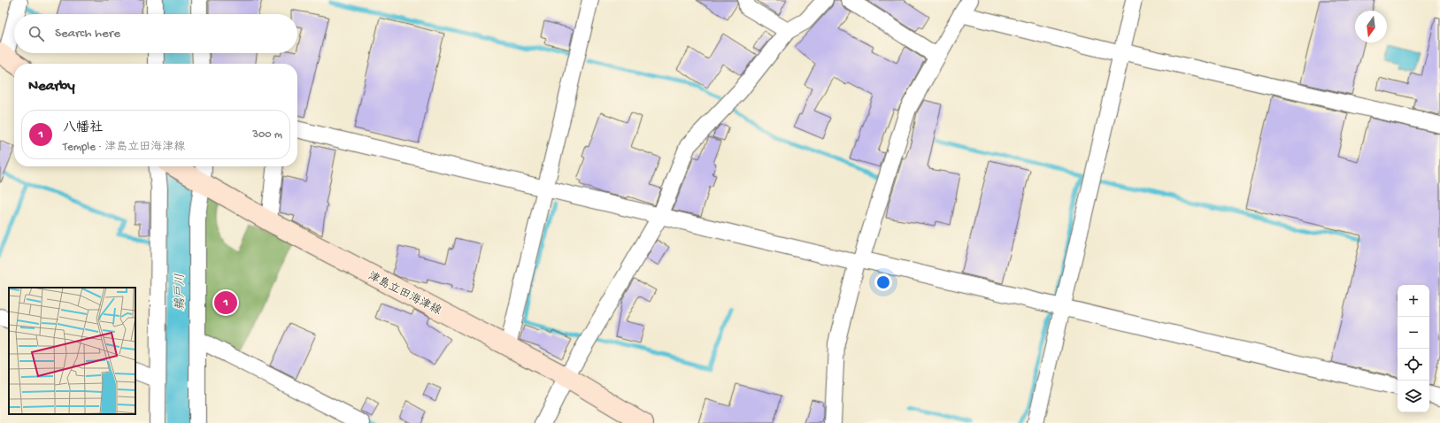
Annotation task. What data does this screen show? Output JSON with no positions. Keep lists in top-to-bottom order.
{
  "streets": {
    "main road": ["津島立田海津線"]
  },
  "water": ["鵜戸川"],
  "north": "bottom",
  "page": {
    "search": "Search here",
    "heading": "Nearby",
    "list": [
      {
        "mark": "1",
        "name": "八幡社",
        "note": "Temple · 津島立田海津線",
        "value": "300 m"
      }
    ],
    "map_buttons": ["+", "−"],
    "pins": "1"
  }
}
